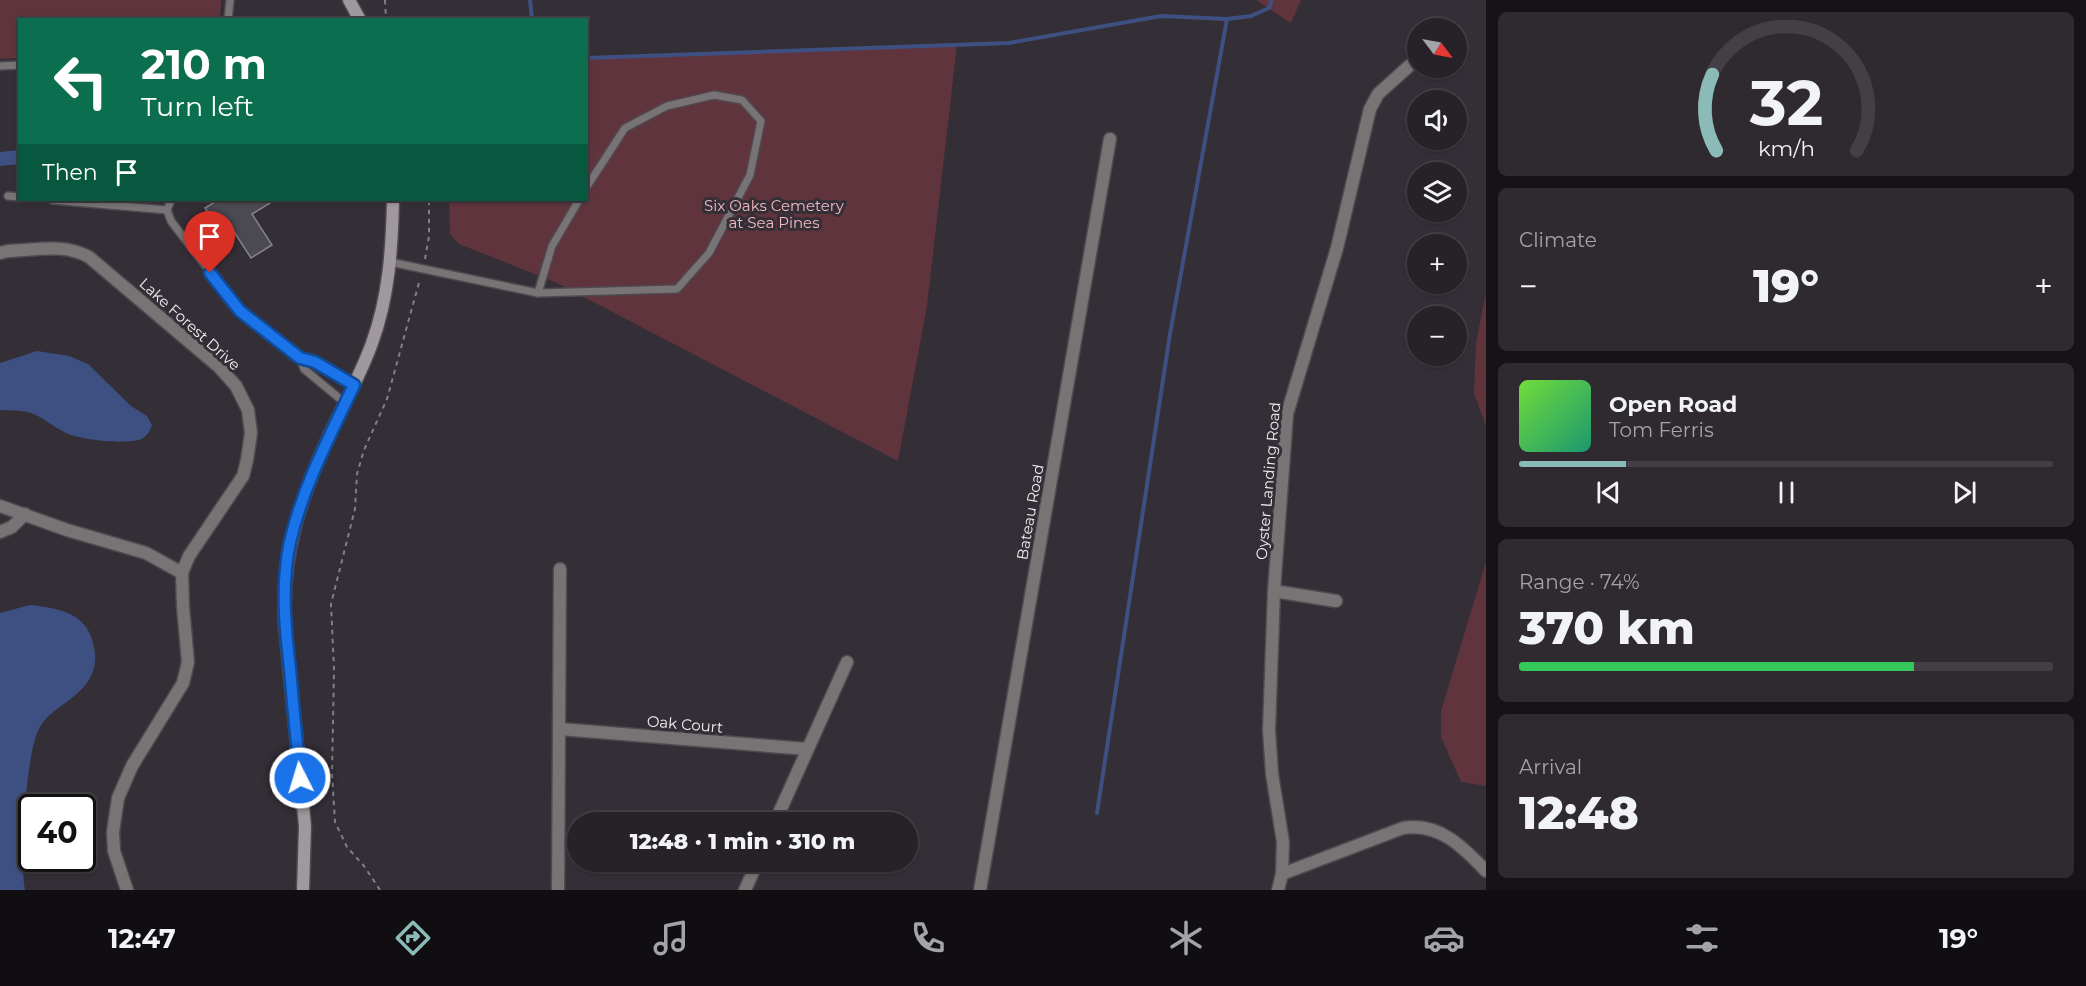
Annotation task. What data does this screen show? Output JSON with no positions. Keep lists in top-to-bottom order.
{
  "streets": {
    "street": [
      "Lake Forest Drive",
      "Oyster Landing Road",
      "Bateau Road",
      "Oak Court"
    ]
  },
  "parks": ["Six Oaks Cemetery at Sea Pines"],
  "north": "bottom right",
  "page": {
    "map_buttons": ["+", "−"],
    "turn": ["210 m", "Turn left"],
    "then": "Then",
    "tile": [
      "Climate",
      ["Range · 74%", "370 km"],
      ["Arrival", "12:48"]
    ],
    "heat": ["−", "19°", "+"],
    "song": ["Open Road", "Tom Ferris"],
    "limit": "40",
    "trip": "12:48 · 1 min · 310 m",
    "tabs": ["12:47", "19°"],
    "gauge": ["32", "km/h"]
  }
}
